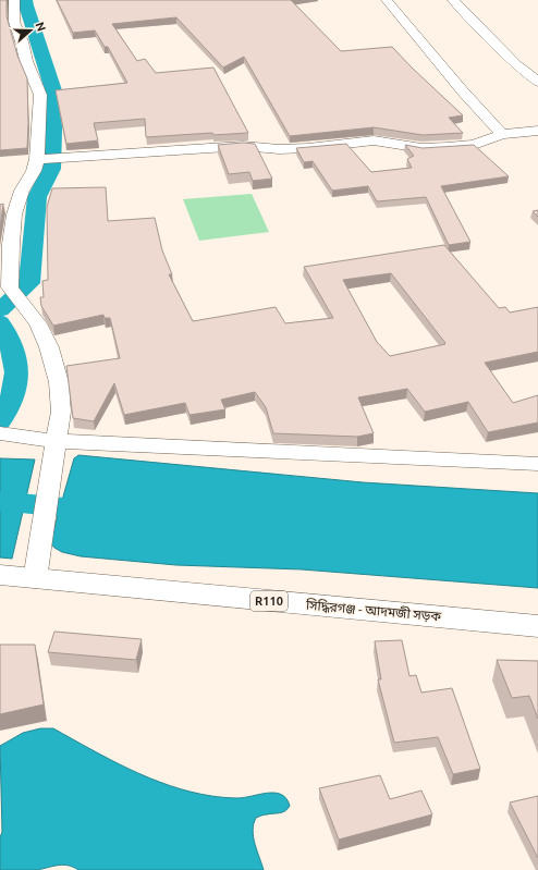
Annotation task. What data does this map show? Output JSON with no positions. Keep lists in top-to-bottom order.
{
  "streets": {
    "main road": ["R110", "সিদ্ধিরগঞ্জ - আদমজী সড়ক"]
  },
  "north": "right"
}
